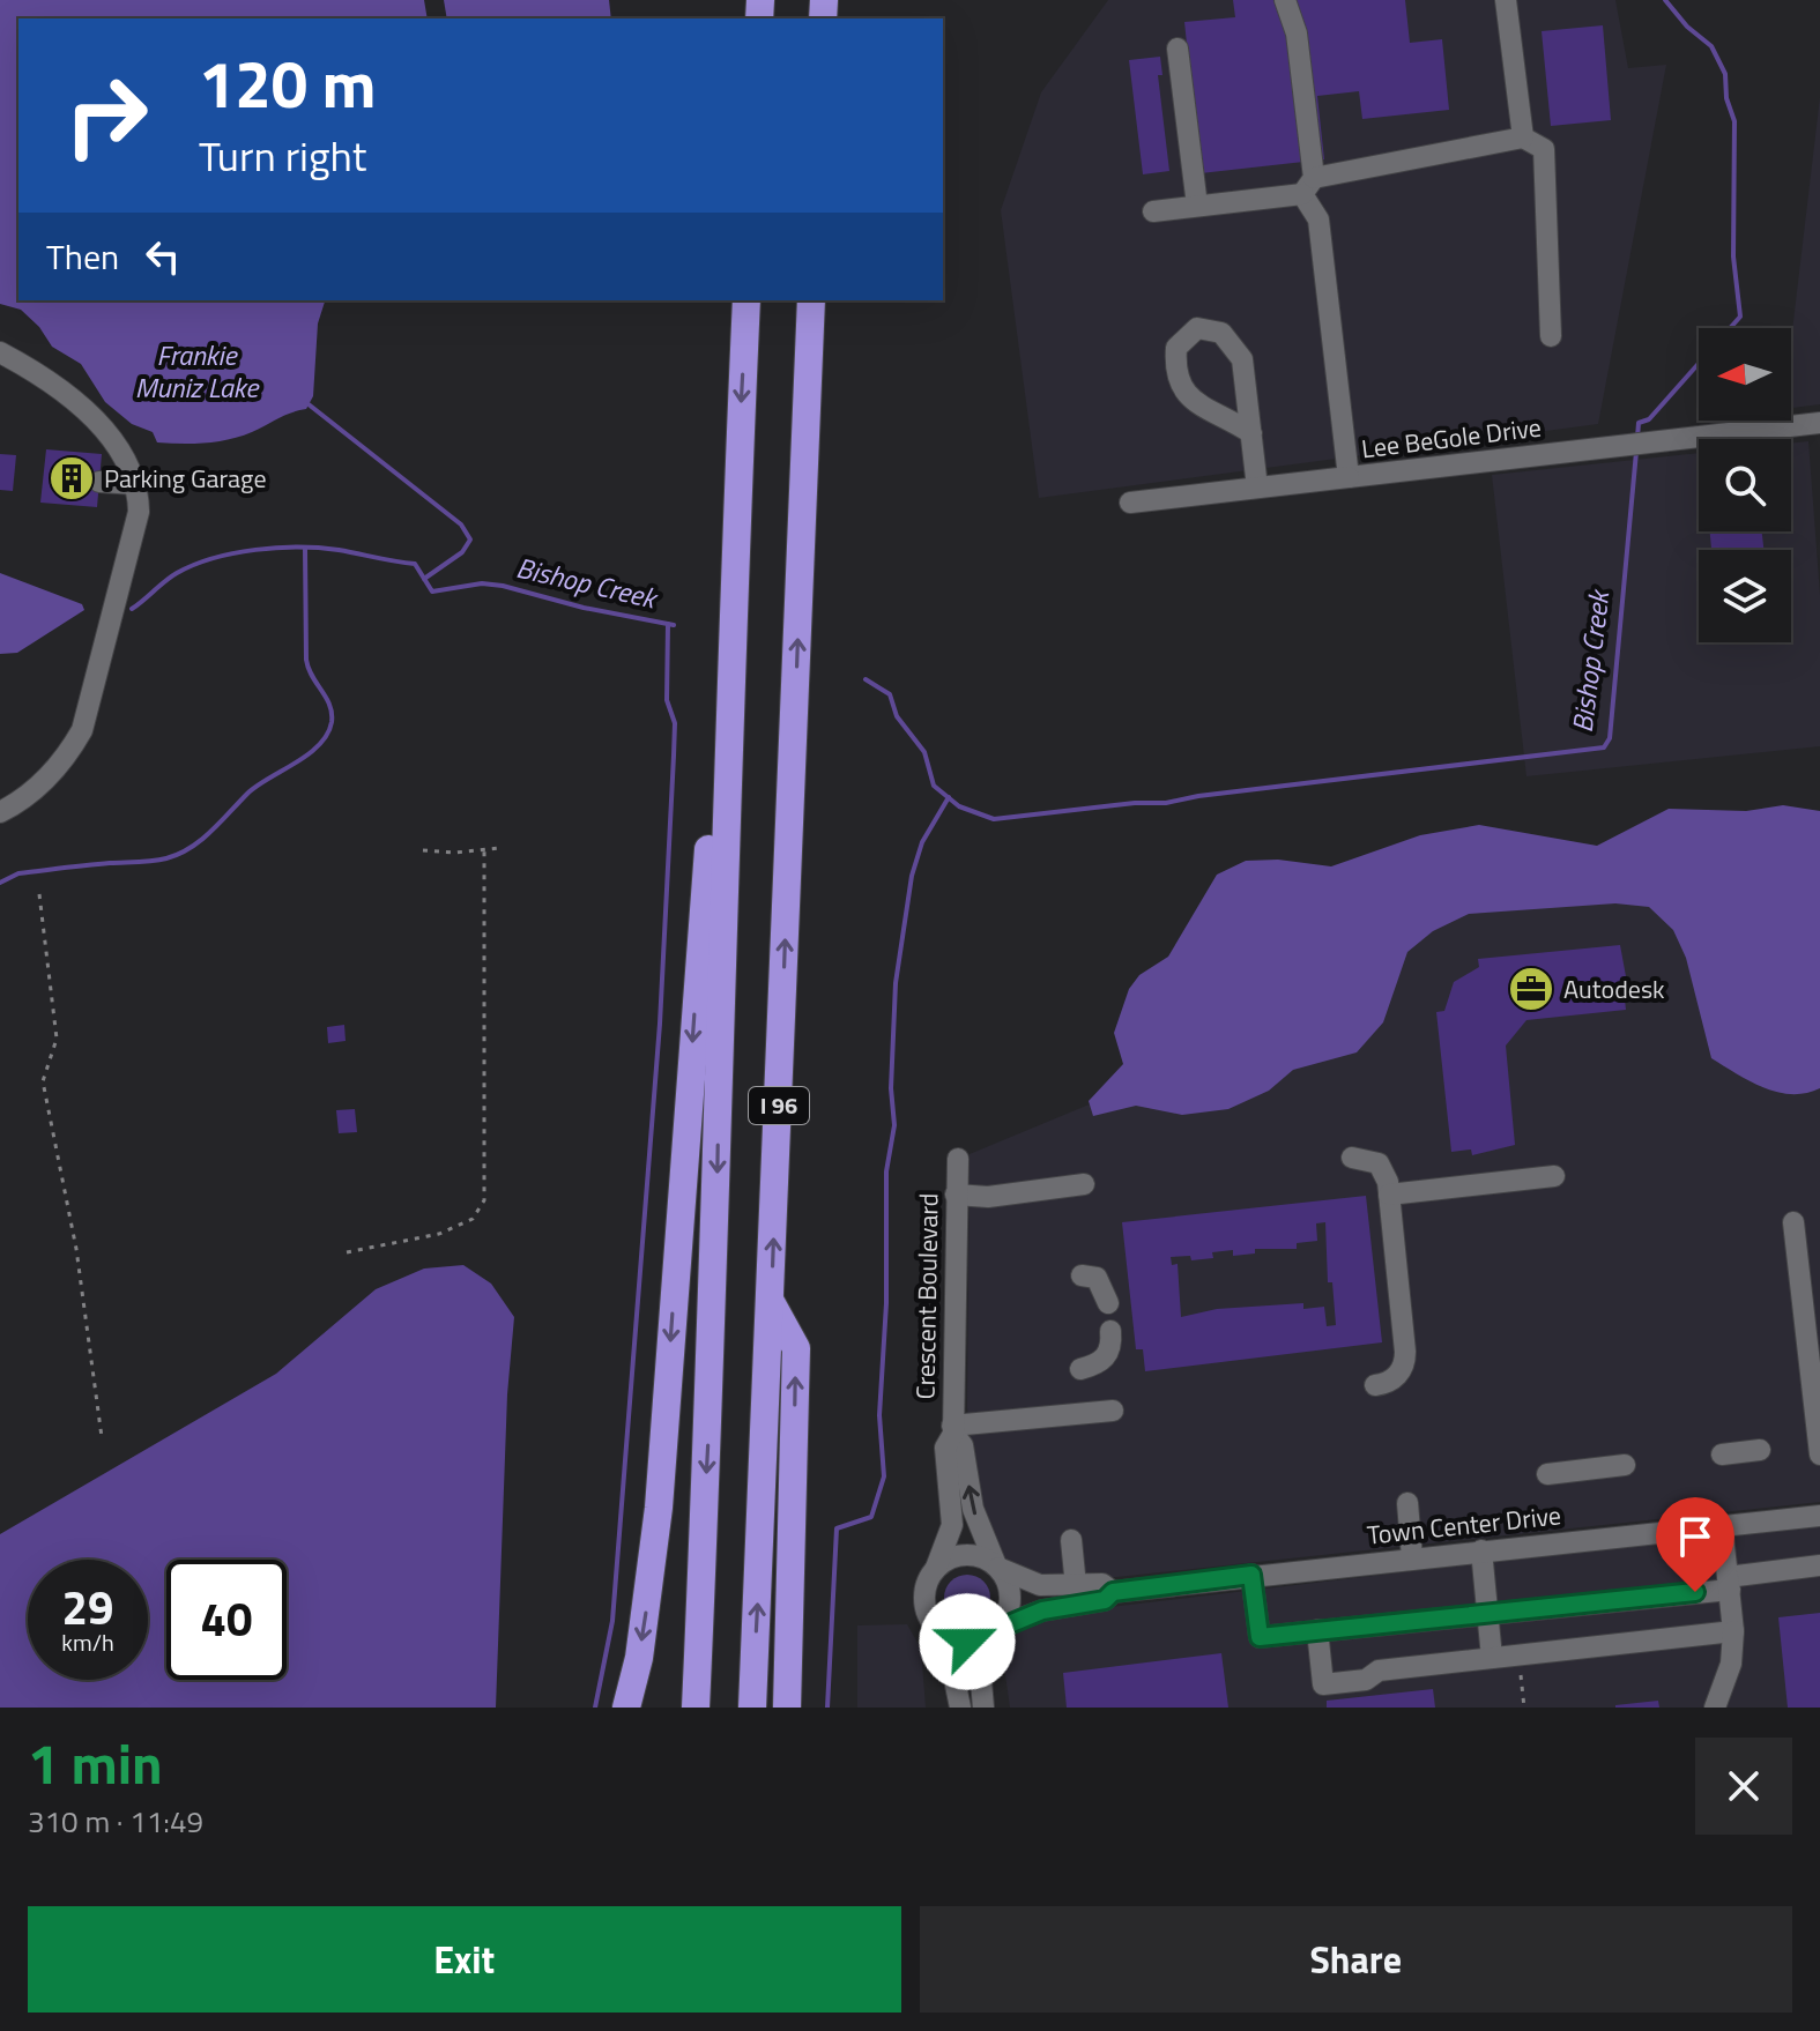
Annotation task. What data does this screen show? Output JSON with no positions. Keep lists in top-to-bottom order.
{
  "streets": {
    "highway": ["I 96"],
    "street": ["Lee BeGole Drive", "Crescent Boulevard", "Town Center Drive"]
  },
  "crossings": [
    ["Crescent Boulevard", "Town Center Drive"]
  ],
  "water": ["Frankie Muniz Lake", "Bishop Creek"],
  "places": {
    "building": ["Parking Garage"],
    "office": ["Autodesk"]
  },
  "north": "left",
  "page": {
    "turn": ["120 m", "Turn right"],
    "then": "Then",
    "speed": "29 km/h",
    "limit": "40",
    "heading": ["1 min", "310 m · 11:49"],
    "buttons": ["Exit", "Share"]
  }
}
